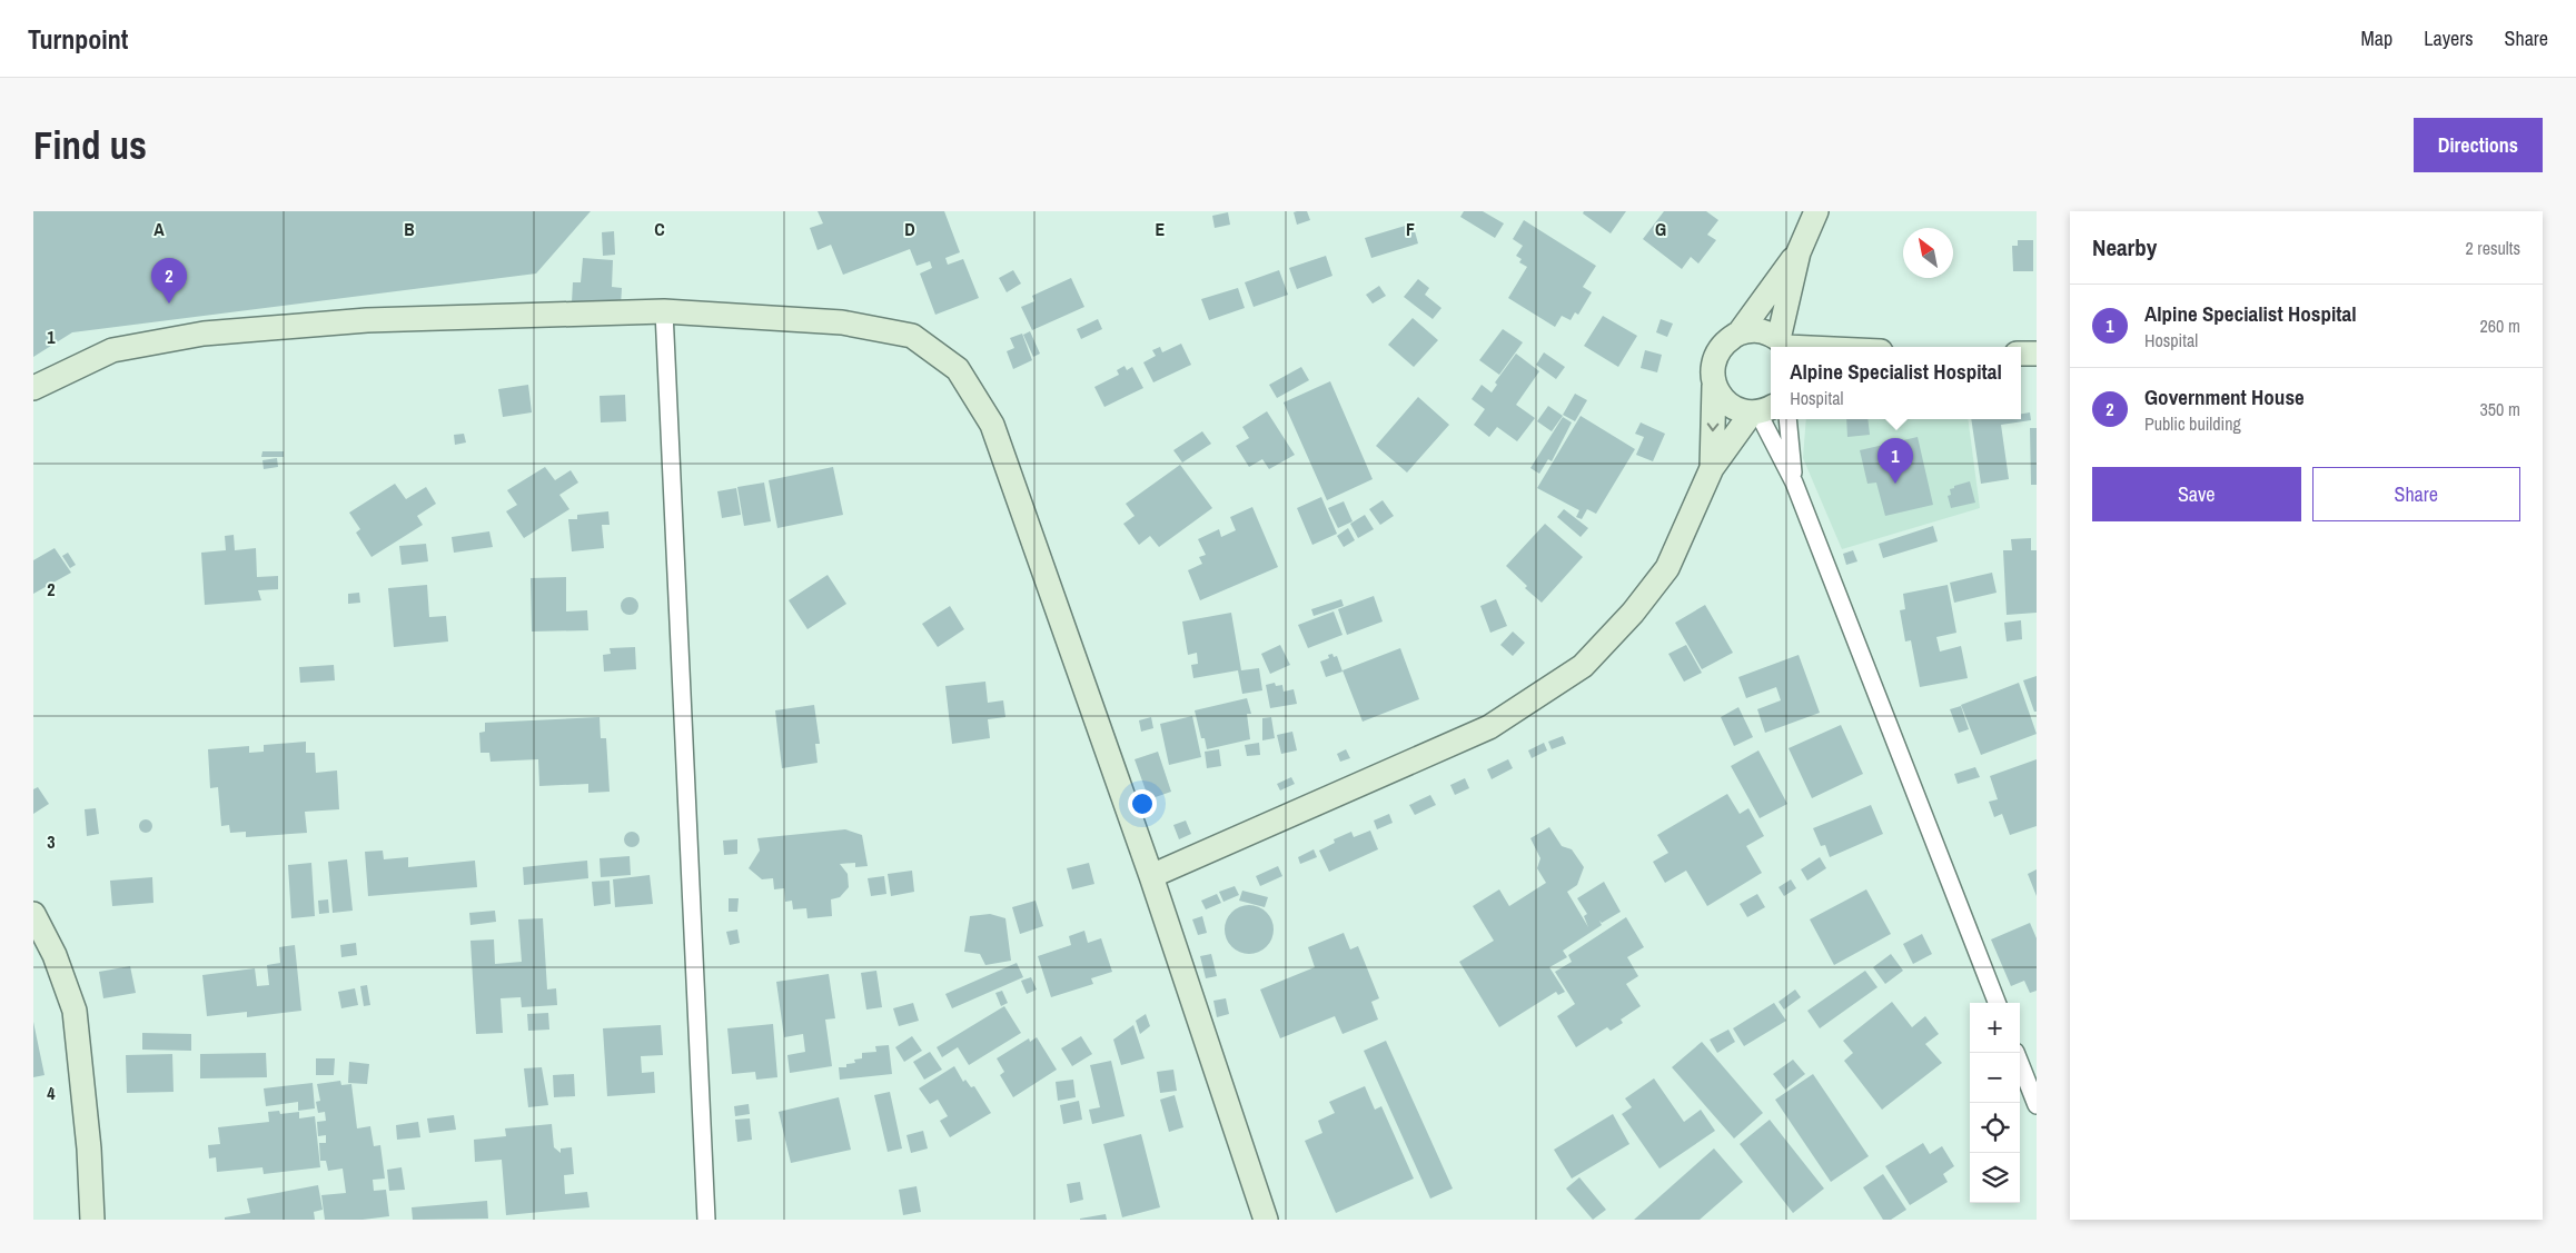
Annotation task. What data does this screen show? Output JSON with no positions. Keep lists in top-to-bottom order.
{
  "north": "top left",
  "page": {
    "header": "Turnpoint",
    "nav": ["Map", "Layers", "Share"],
    "buttons": [
      "Directions",
      ["Save", "Share"]
    ],
    "title": "Find us",
    "heading": ["Nearby", "2 results"],
    "pins": ["2", "1"],
    "list": [
      {
        "mark": "1",
        "name": "Alpine Specialist Hospital",
        "note": "Hospital",
        "value": "260 m"
      },
      {
        "mark": "2",
        "name": "Government House",
        "note": "Public building",
        "value": "350 m"
      }
    ],
    "popup": ["Alpine Specialist Hospital", "Hospital"],
    "map_buttons": ["+", "−"]
  },
  "grid": {
    "columns": [
      "A",
      "B",
      "C",
      "D",
      "E",
      "F",
      "G"
    ],
    "rows": [
      "1",
      "2",
      "3",
      "4"
    ]
  }
}
